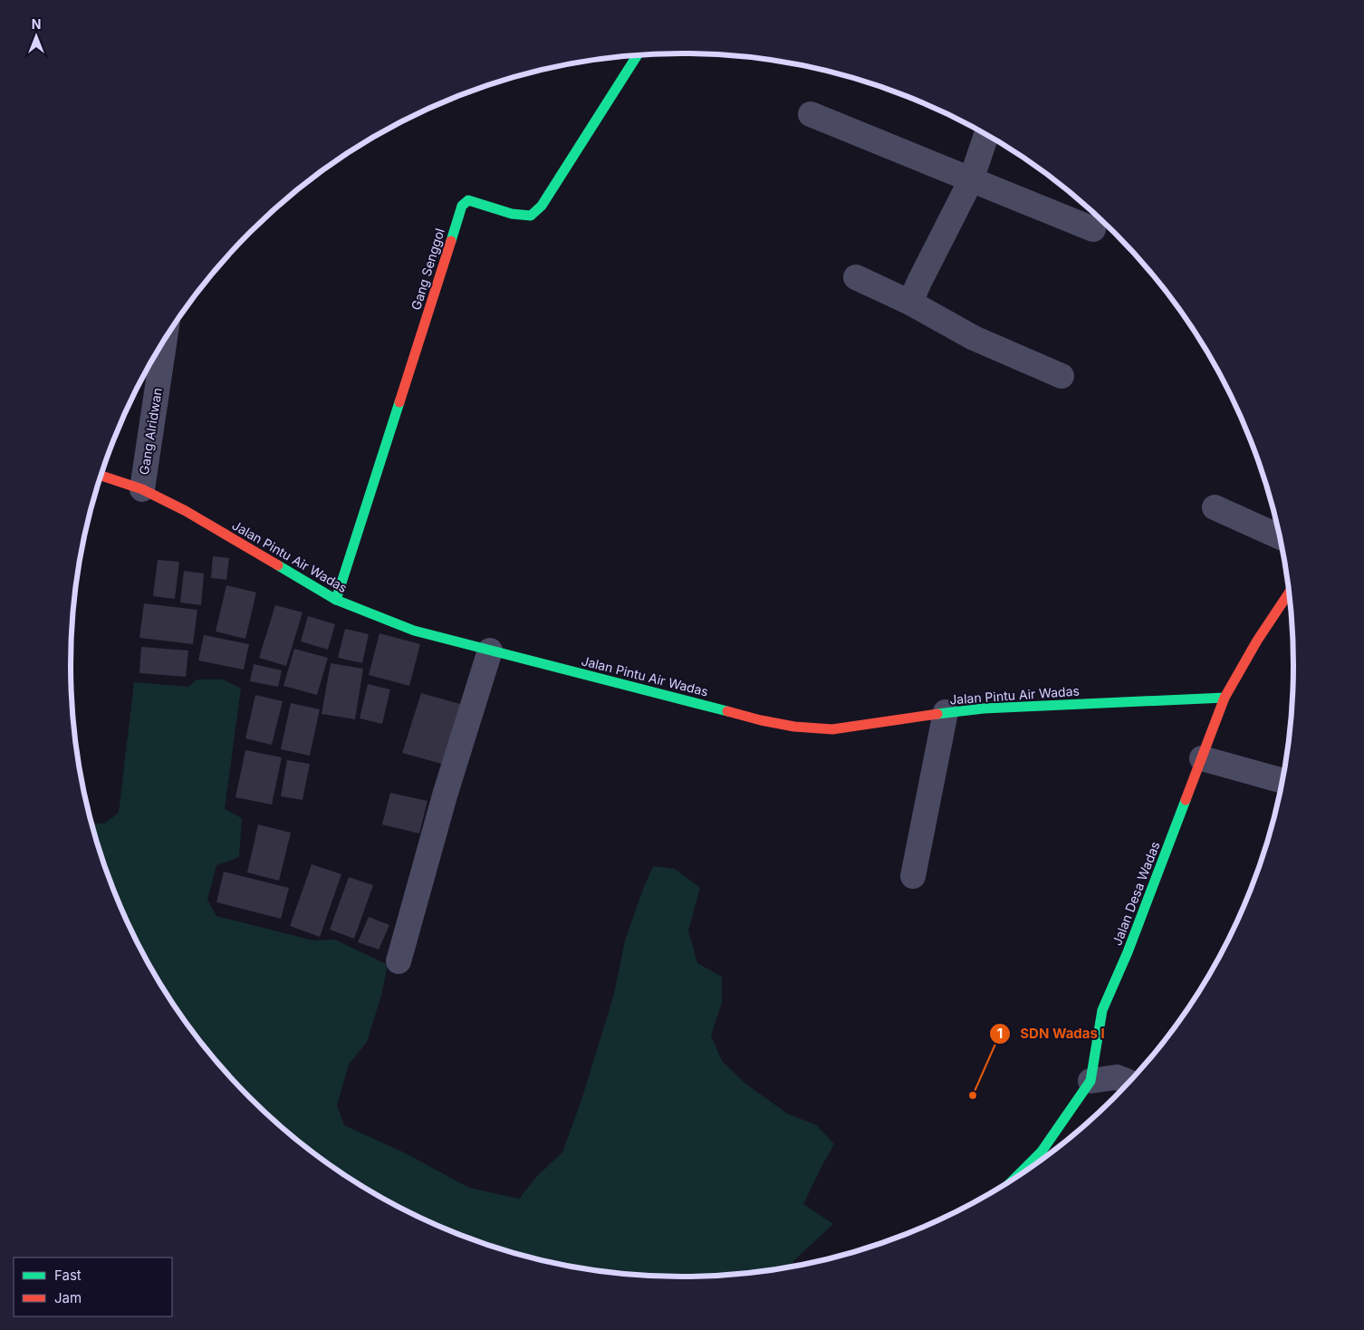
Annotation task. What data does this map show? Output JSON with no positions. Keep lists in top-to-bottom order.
{
  "streets": {
    "main road": ["Gang Senggol", "Jalan Pintu Air Wadas", "Jalan Desa Wadas"],
    "street": ["Gang Alridwan"]
  },
  "crossings": [
    ["Gang Senggol", "Jalan Pintu Air Wadas"],
    ["Gang Alridwan", "Jalan Pintu Air Wadas"],
    ["Jalan Pintu Air Wadas", "Jalan Desa Wadas"]
  ],
  "places": ["SDN Wadas I"],
  "legend": ["Fast", "Jam"],
  "north": "top"
}
